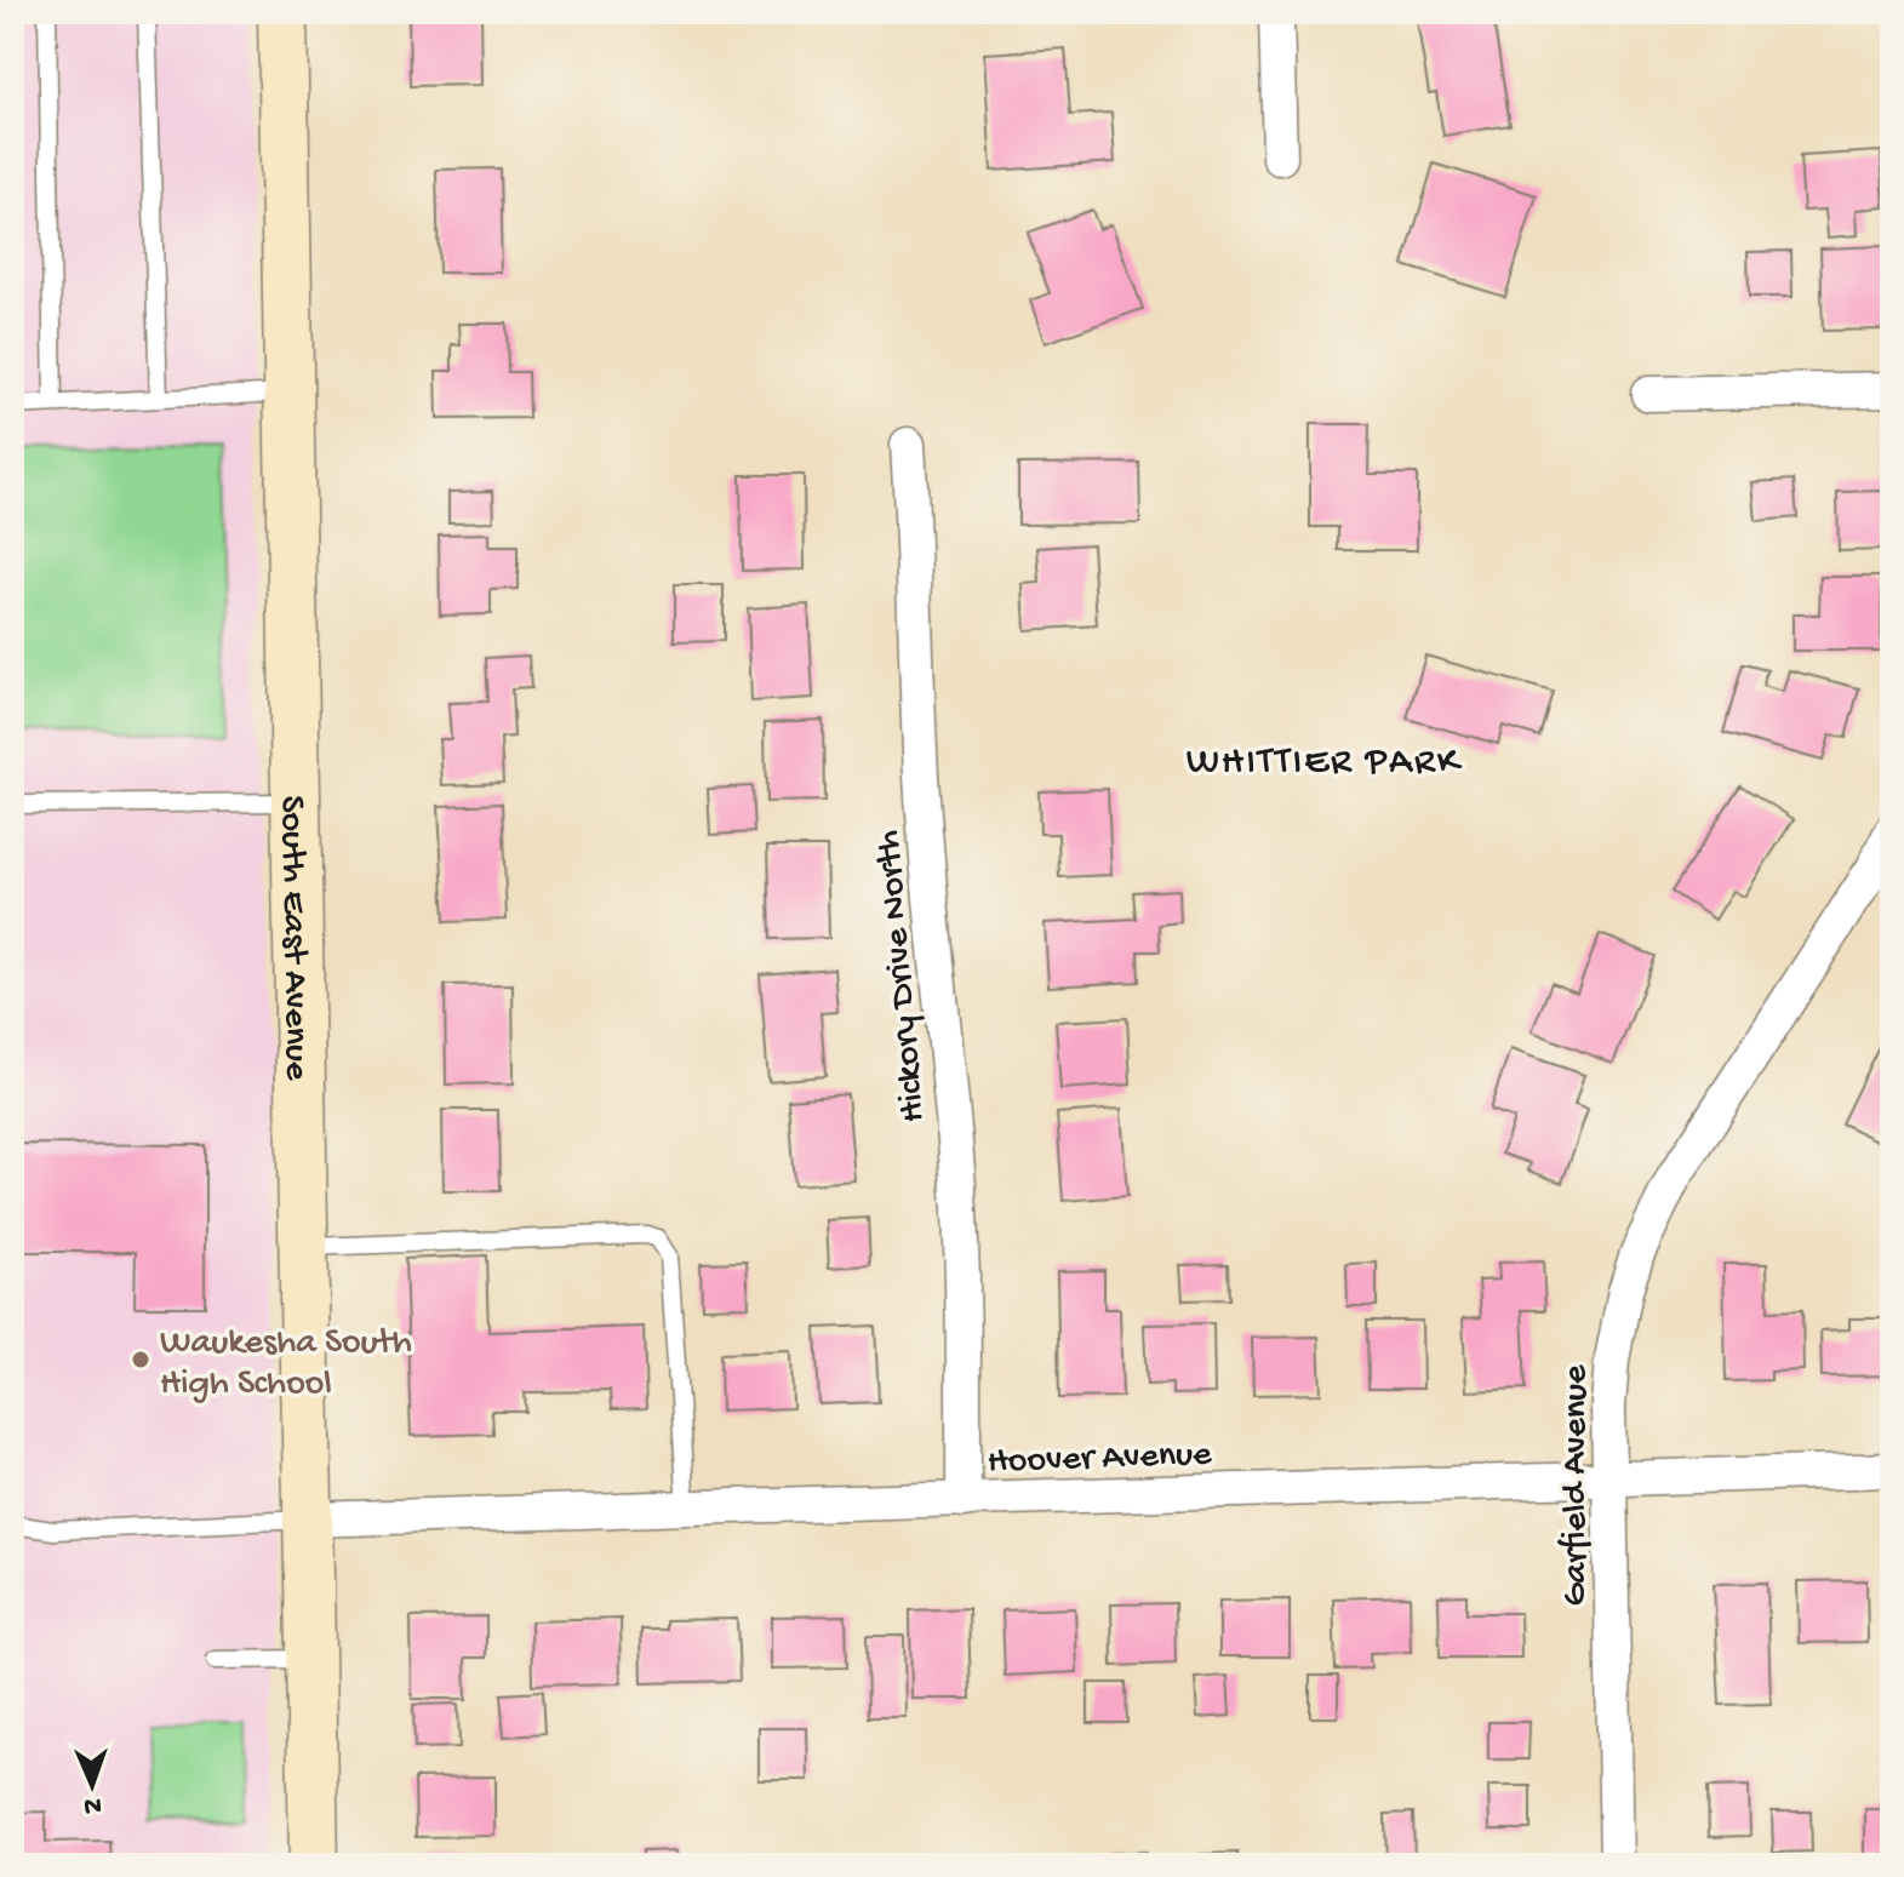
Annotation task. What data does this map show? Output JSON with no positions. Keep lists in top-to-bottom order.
{
  "streets": {
    "main road": ["South East Avenue"],
    "street": ["Hickory Drive North", "Hoover Avenue", "Garfield Avenue"]
  },
  "crossings": [
    ["South East Avenue", "Hoover Avenue"],
    ["Hickory Drive North", "Hoover Avenue"],
    ["Hoover Avenue", "Garfield Avenue"]
  ],
  "districts": ["WHITTIER PARK"],
  "places": ["Waukesha South High School"],
  "north": "bottom"
}
